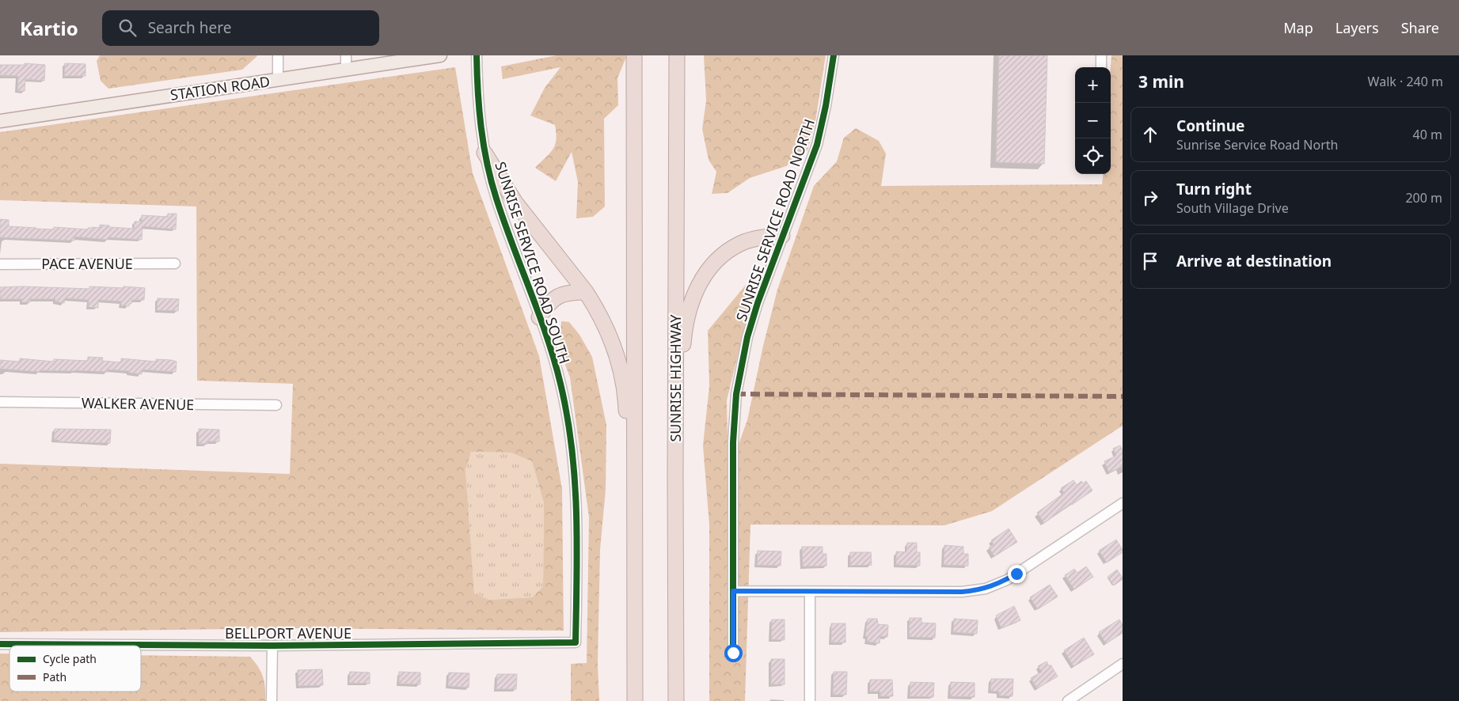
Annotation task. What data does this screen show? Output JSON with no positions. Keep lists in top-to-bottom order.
{
  "streets": {
    "highway": ["SUNRISE HIGHWAY"],
    "main road": ["STATION ROAD"],
    "street": [
      "SUNRISE SERVICE ROAD NORTH",
      "SUNRISE SERVICE ROAD SOUTH",
      "PACE AVENUE",
      "WALKER AVENUE",
      "BELLPORT AVENUE"
    ]
  },
  "crossings": [
    ["SUNRISE SERVICE ROAD SOUTH", "BELLPORT AVENUE"]
  ],
  "legend": ["Cycle path", "Path"],
  "page": {
    "header": "Kartio",
    "search": "Search here",
    "nav": ["Map", "Layers", "Share"],
    "heading": ["3 min", "Walk · 240 m"],
    "map_buttons": ["+", "−"],
    "list": [
      ["Continue", "Sunrise Service Road North", "40 m"],
      ["Turn right", "South Village Drive", "200 m"],
      "Arrive at destination"
    ]
  }
}
